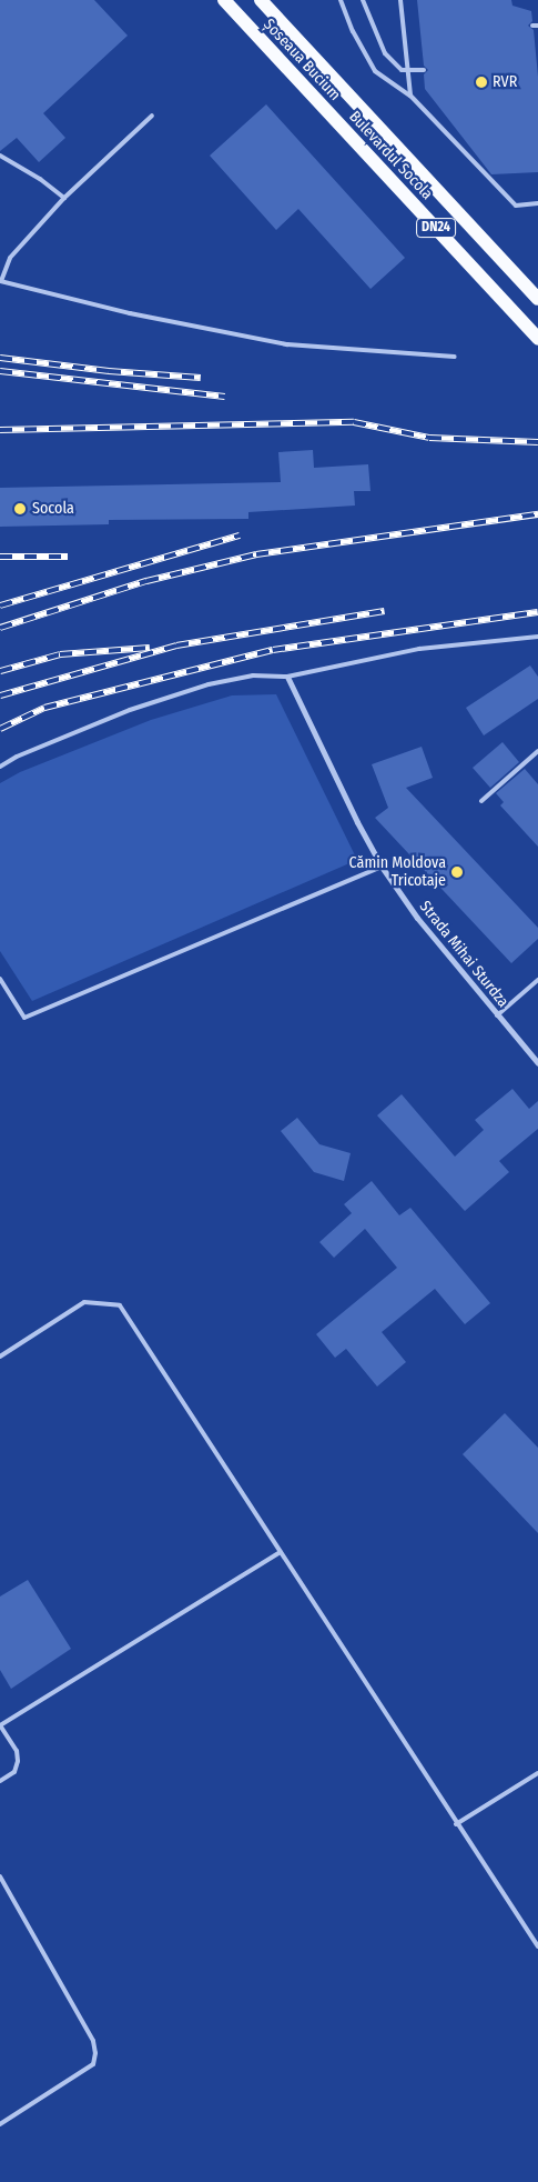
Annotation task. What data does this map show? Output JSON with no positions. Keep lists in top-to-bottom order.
{
  "streets": {
    "main road": ["Șoseaua Bucium", "Bulevardul Socola", "DN24"],
    "street": ["Strada Mihai Sturdza"]
  },
  "crossings": [
    ["Șoseaua Bucium", "Bulevardul Socola"]
  ],
  "places": ["RVR", "Socola", "Cămin Moldova Tricotaje"]
}
